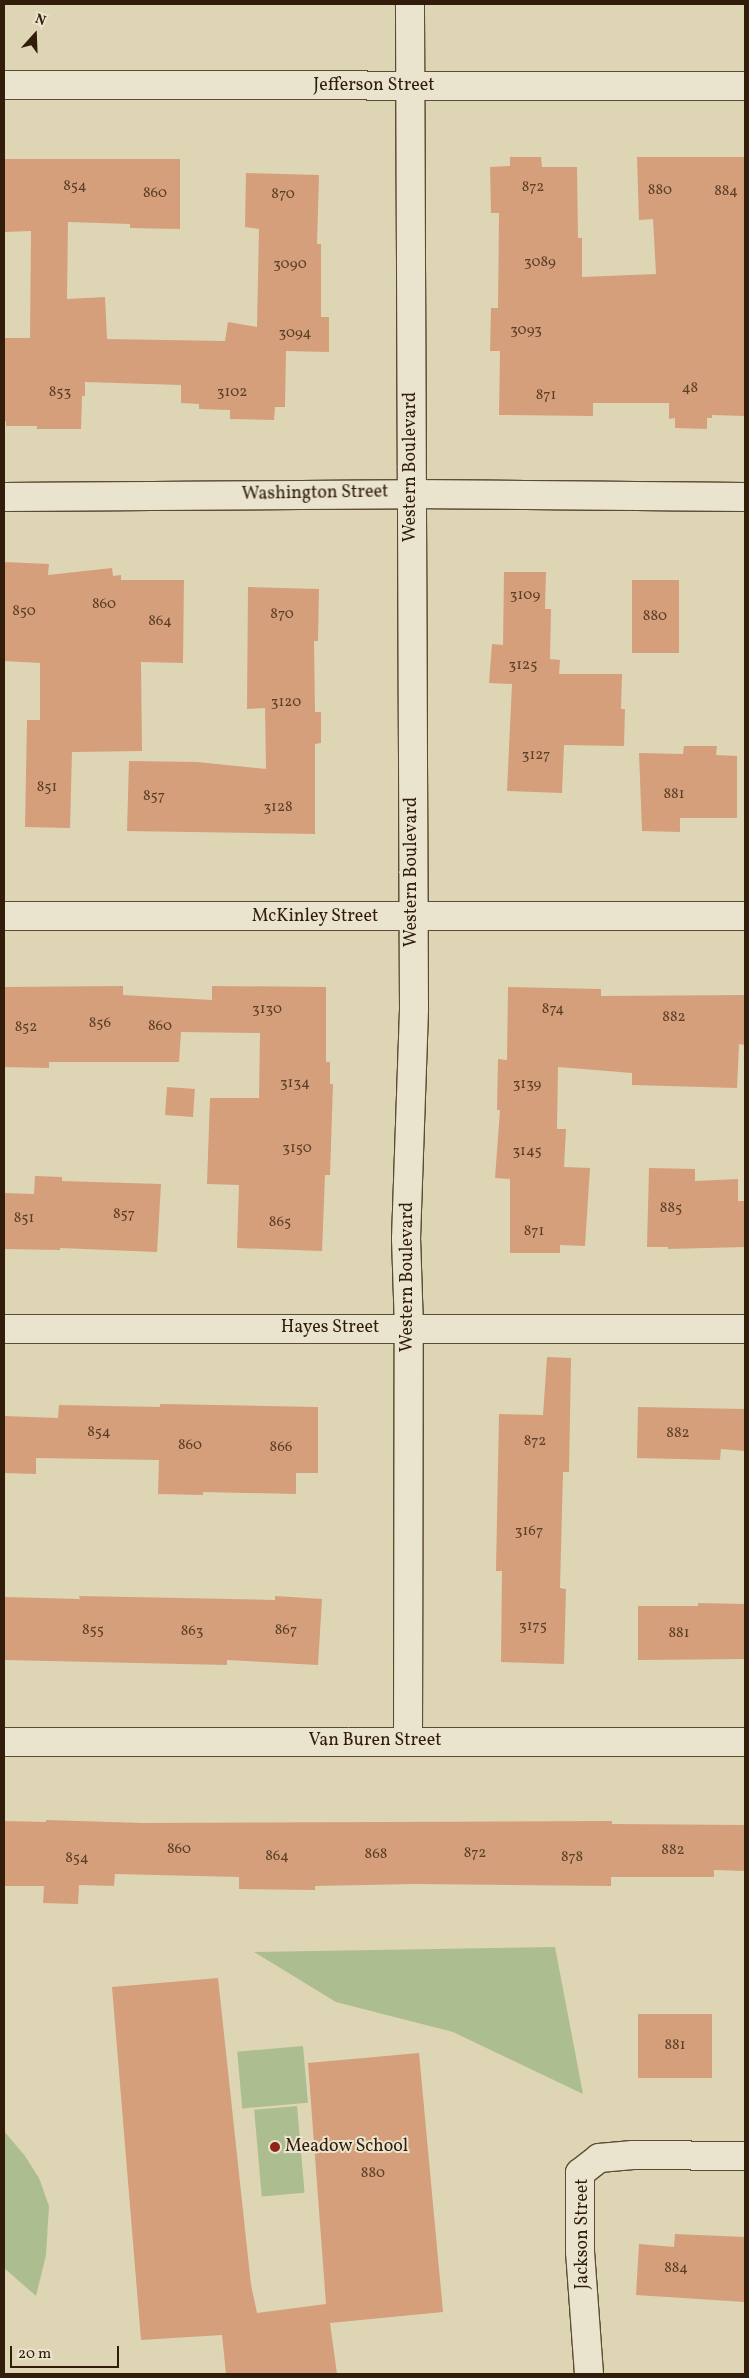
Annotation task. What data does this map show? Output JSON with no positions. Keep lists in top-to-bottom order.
{
  "streets": {
    "street": [
      "Jefferson Street",
      "Western Boulevard",
      "Washington Street",
      "McKinley Street",
      "Hayes Street",
      "Van Buren Street",
      "Jackson Street"
    ]
  },
  "crossings": [
    ["Jefferson Street", "Western Boulevard"],
    ["Western Boulevard", "Washington Street"],
    ["Western Boulevard", "McKinley Street"],
    ["Western Boulevard", "Hayes Street"],
    ["Western Boulevard", "Van Buren Street"]
  ],
  "places": ["Meadow School"],
  "house_numbers": [
    "854",
    "872",
    "880",
    "884",
    "860",
    "870",
    "3089",
    "3090",
    "3093",
    "3094",
    "48",
    "853",
    "3102",
    "871",
    "3109",
    "860",
    "850",
    "870",
    "880",
    "864",
    "3125",
    "3120",
    "3127",
    "851",
    "881",
    "857",
    "3128",
    "3130",
    "874",
    "882",
    "856",
    "860",
    "852",
    "3134",
    "3139",
    "3150",
    "3145",
    "885",
    "857",
    "851",
    "865",
    "871",
    "854",
    "882",
    "872",
    "860",
    "866",
    "3167",
    "3175",
    "855",
    "867",
    "863",
    "881",
    "860",
    "882",
    "872",
    "868",
    "864",
    "878",
    "854",
    "881",
    "880",
    "884"
  ],
  "scale_bar": "20 m",
  "north": "top"
}
